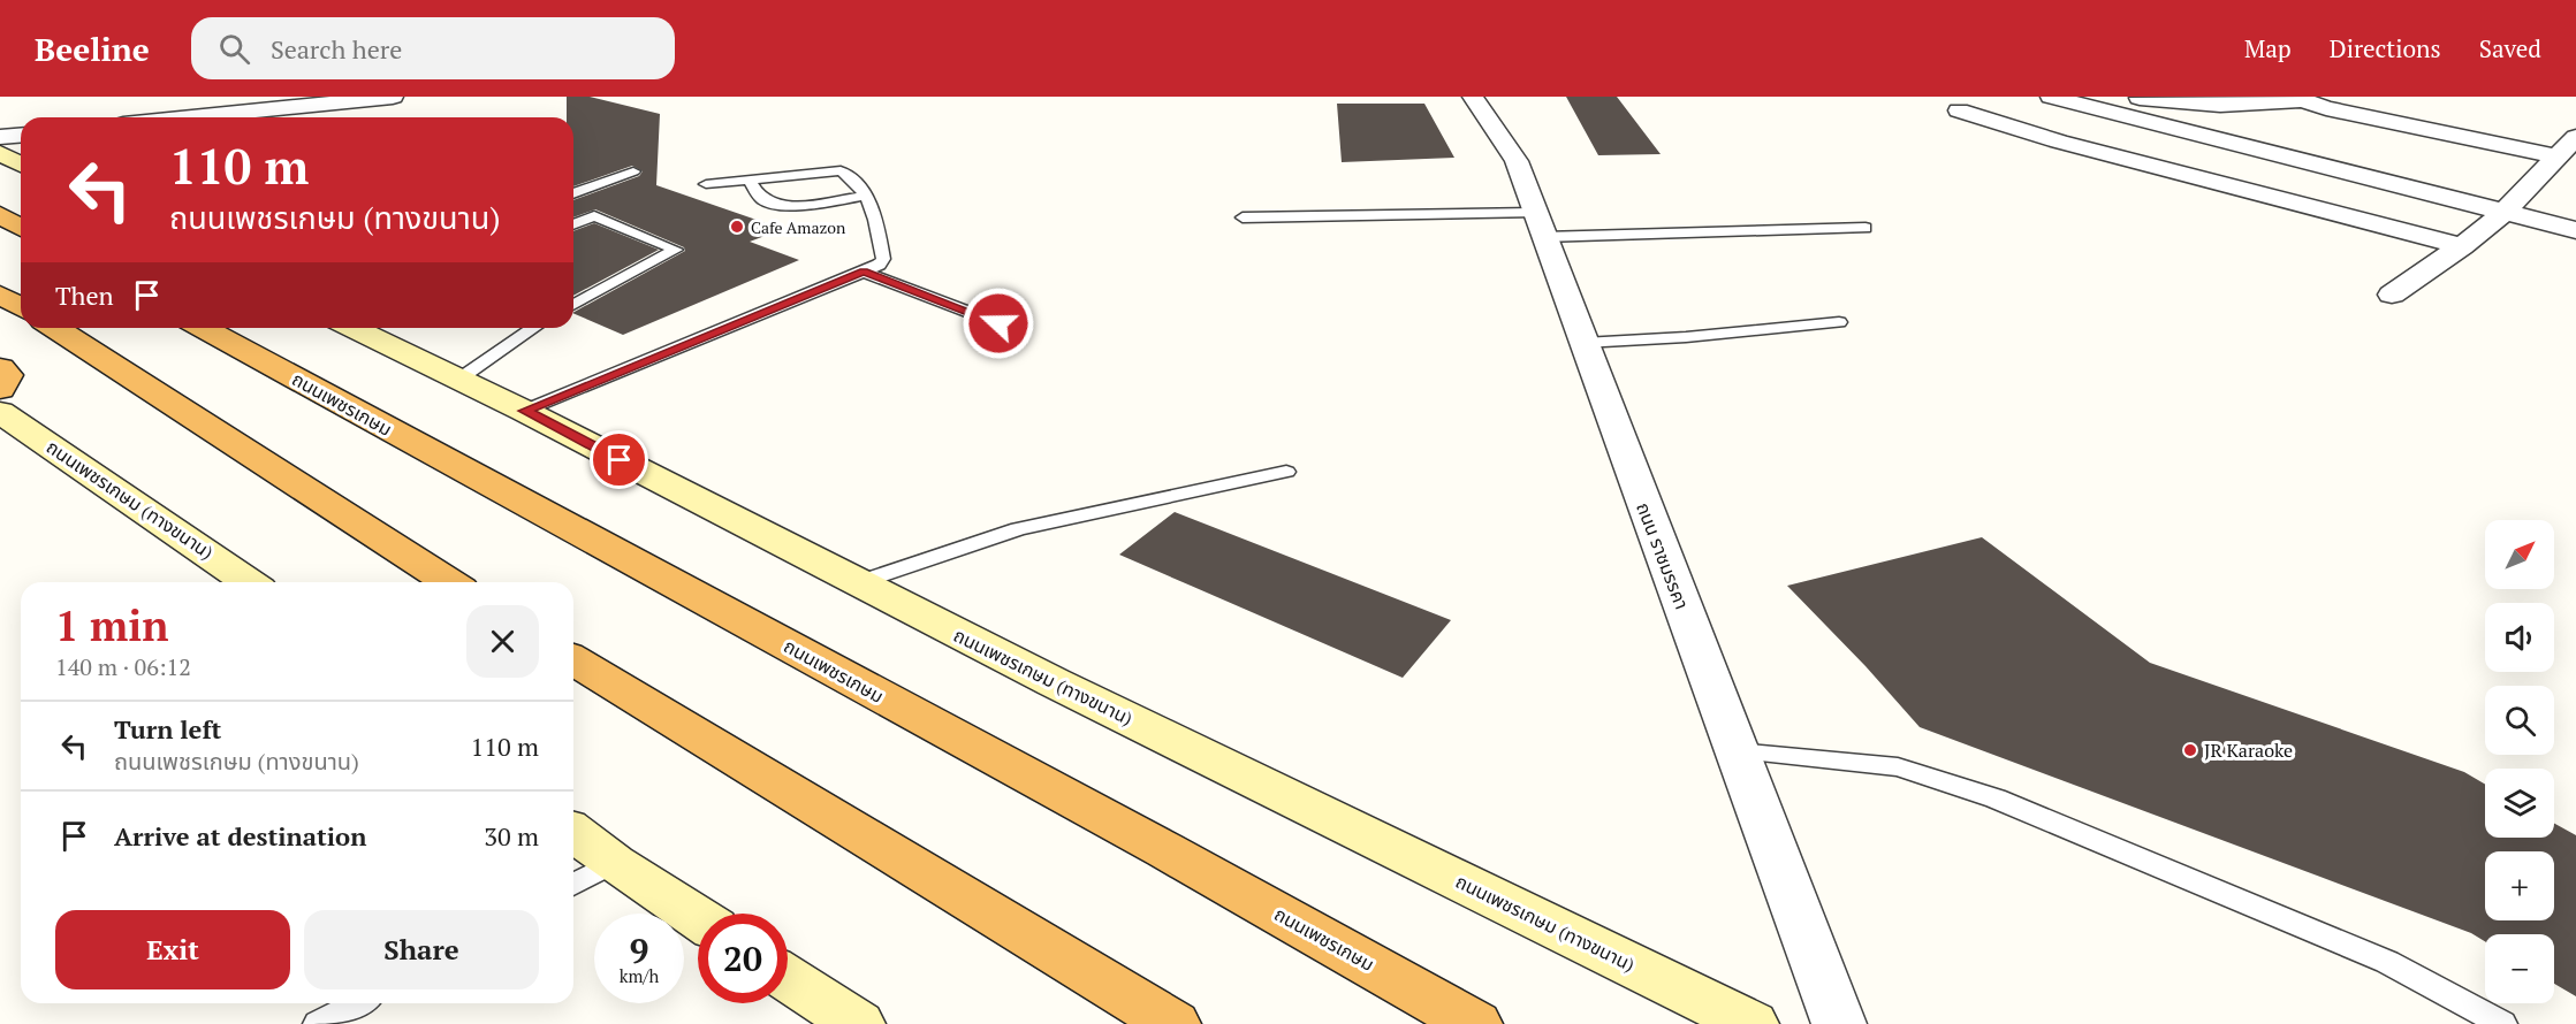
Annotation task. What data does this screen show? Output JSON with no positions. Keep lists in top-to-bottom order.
{
  "streets": {
    "highway": ["ถนนเพชรเกษม"],
    "main road": ["ถนนเพชรเกษม (ทางขนาน)"],
    "street": ["ถนน ราชมรรคา"]
  },
  "places": ["Cafe Amazon", "JR Karaoke"],
  "north": "top right",
  "page": {
    "header": "Beeline",
    "search": "Search here",
    "nav": ["Map", "Directions", "Saved"],
    "turn": ["110 m", "ถนนเพชรเกษม (ทางขนาน)"],
    "then": "Then",
    "map_buttons": ["+", "−"],
    "heading": ["1 min", "140 m · 06:12"],
    "list": [
      {
        "name": "Turn left",
        "note": "ถนนเพชรเกษม (ทางขนาน)",
        "value": "110 m"
      },
      {
        "name": "Arrive at destination",
        "value": "30 m"
      }
    ],
    "buttons": ["Exit", "Share"],
    "speed": "9 km/h",
    "limit": "20"
  }
}
